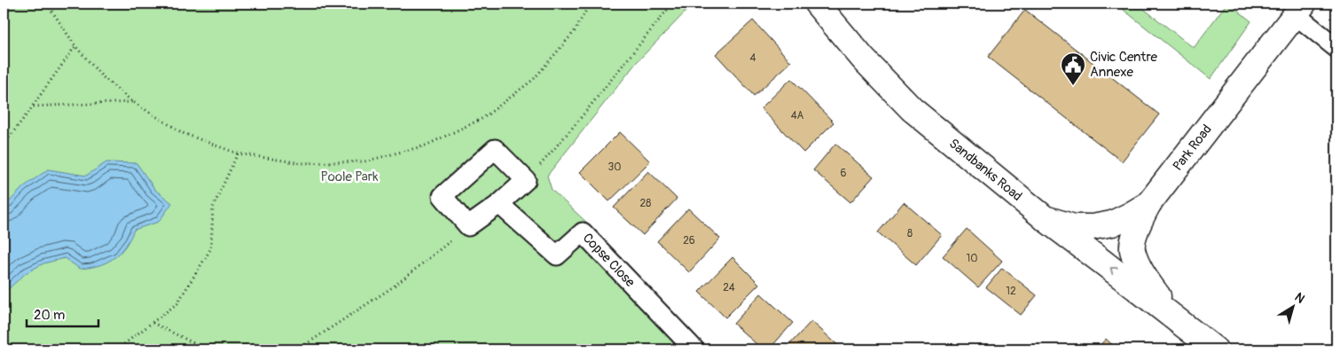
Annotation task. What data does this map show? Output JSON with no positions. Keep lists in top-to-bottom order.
{
  "streets": {
    "main road": ["Park Road", "Sandbanks Road"],
    "street": ["Copse Close"]
  },
  "crossings": [
    ["Park Road", "Sandbanks Road"]
  ],
  "parks": ["Poole Park"],
  "places": {
    "public building": ["Civic Centre Annexe"]
  },
  "house_numbers": [
    "4",
    "4A",
    "30",
    "6",
    "28",
    "8",
    "26",
    "10",
    "24",
    "12"
  ],
  "scale_bar": "20 m",
  "north": "top right"
}
